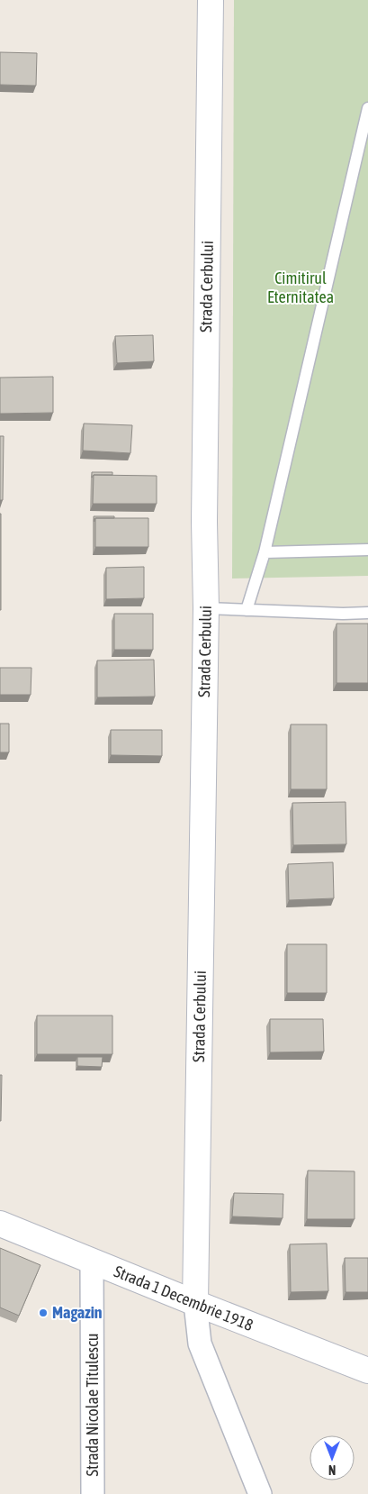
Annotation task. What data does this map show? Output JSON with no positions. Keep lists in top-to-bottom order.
{
  "streets": {
    "street": ["Strada Cerbului", "Strada 1 Decembrie 1918", "Strada Nicolae Titulescu"]
  },
  "crossings": [
    ["Strada Cerbului", "Strada 1 Decembrie 1918"],
    ["Strada 1 Decembrie 1918", "Strada Nicolae Titulescu"]
  ],
  "parks": ["Cimitirul Eternitatea"],
  "places": ["Magazin"],
  "north": "bottom"
}
